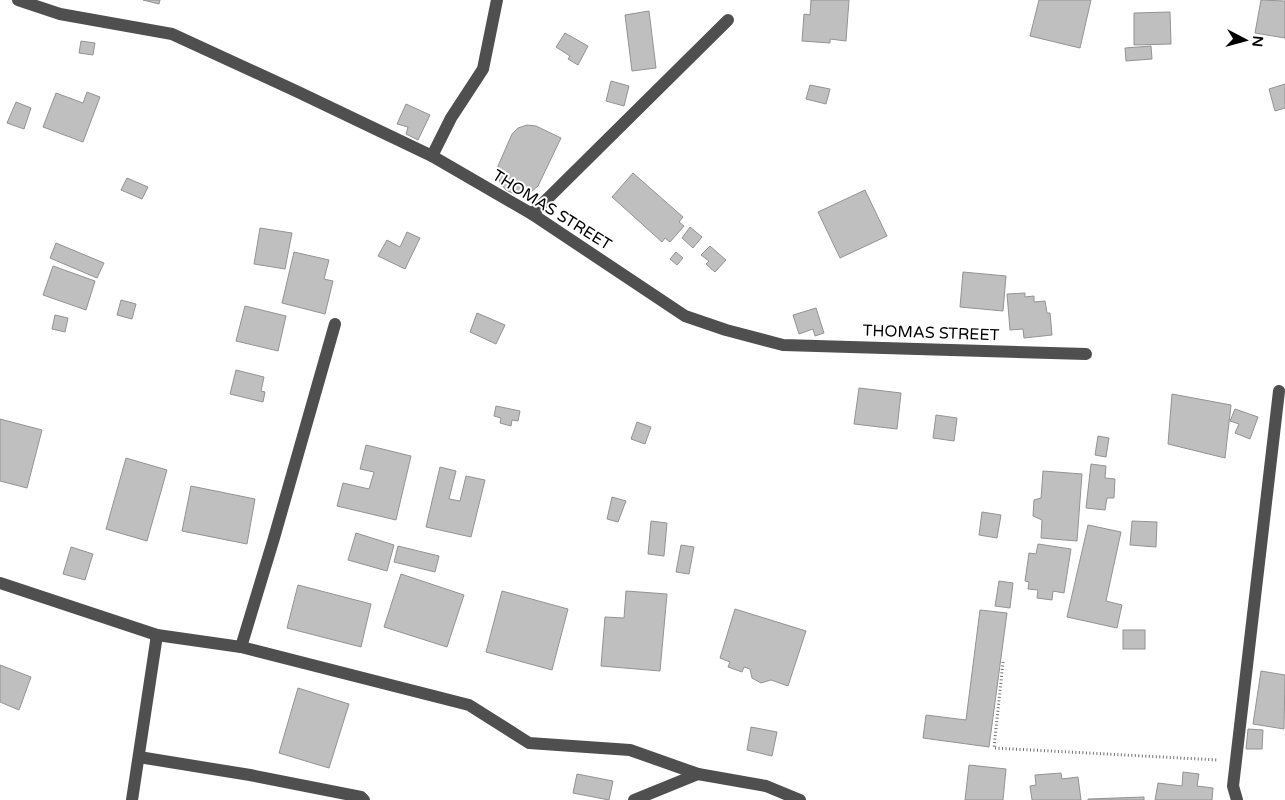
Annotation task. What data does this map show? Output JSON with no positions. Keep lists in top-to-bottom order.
{
  "streets": {
    "street": ["THOMAS STREET"]
  },
  "north": "right"
}
